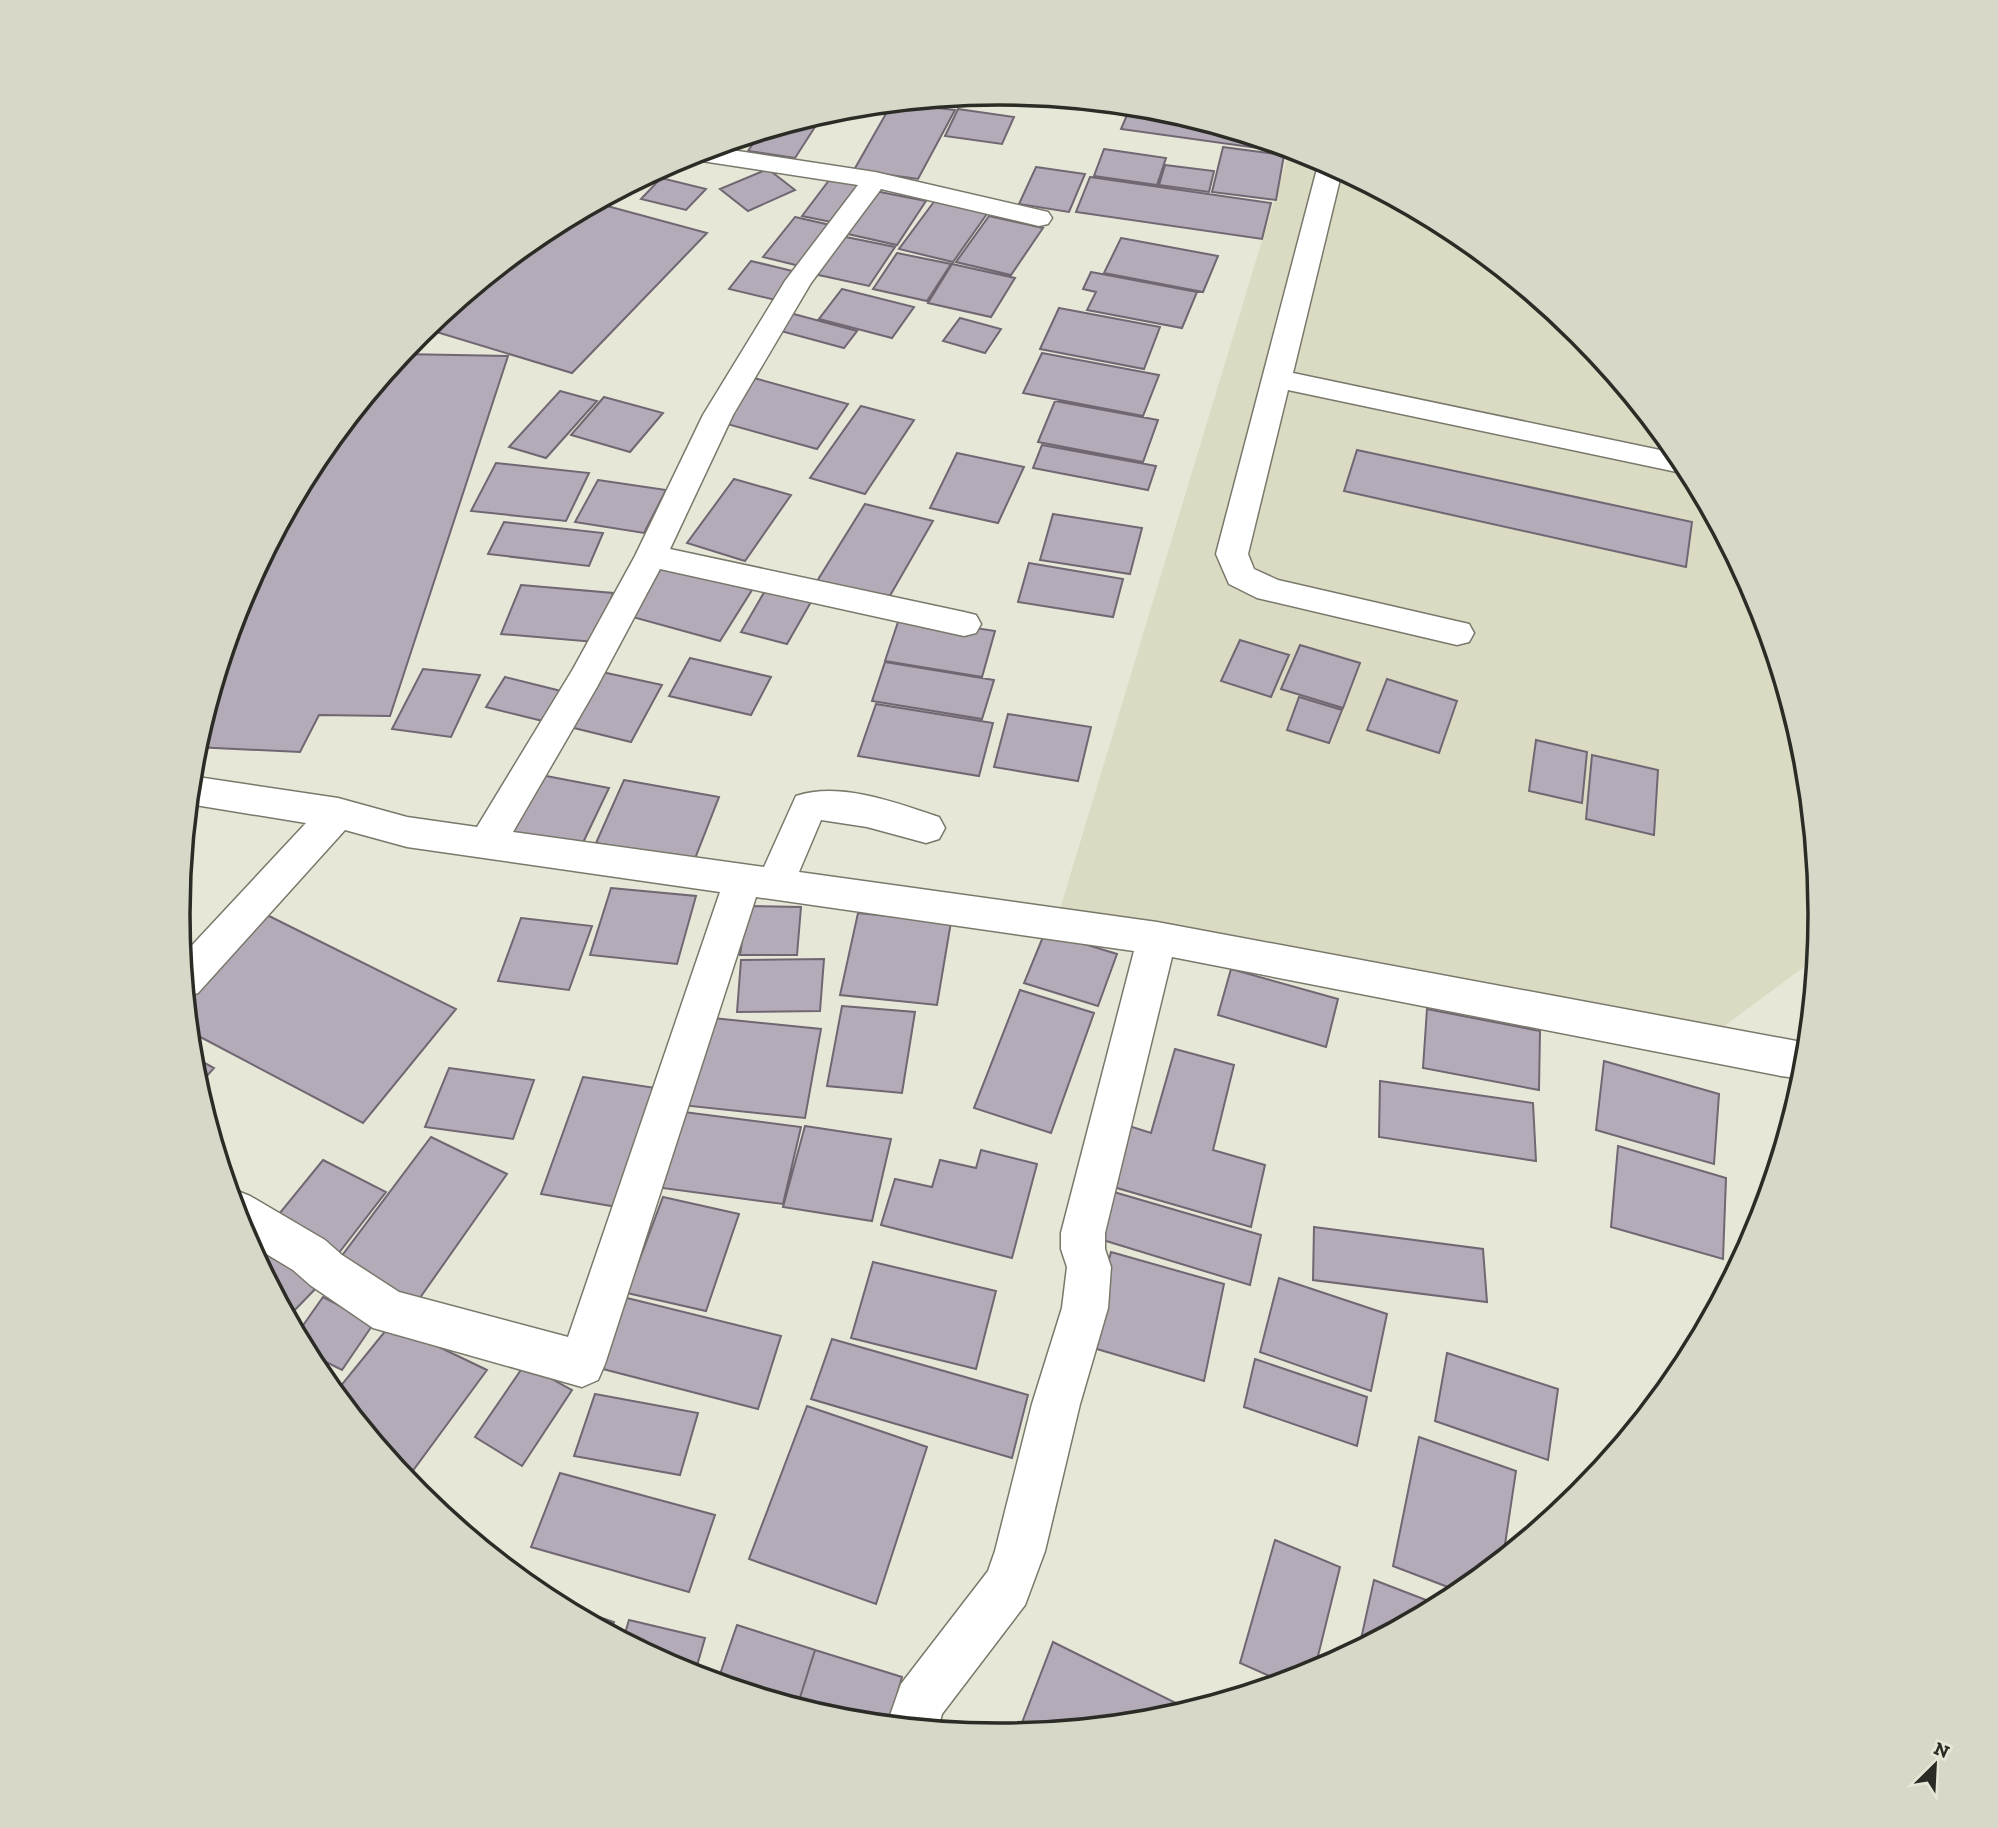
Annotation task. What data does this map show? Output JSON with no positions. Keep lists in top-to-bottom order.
{
  "north": "top right"
}
